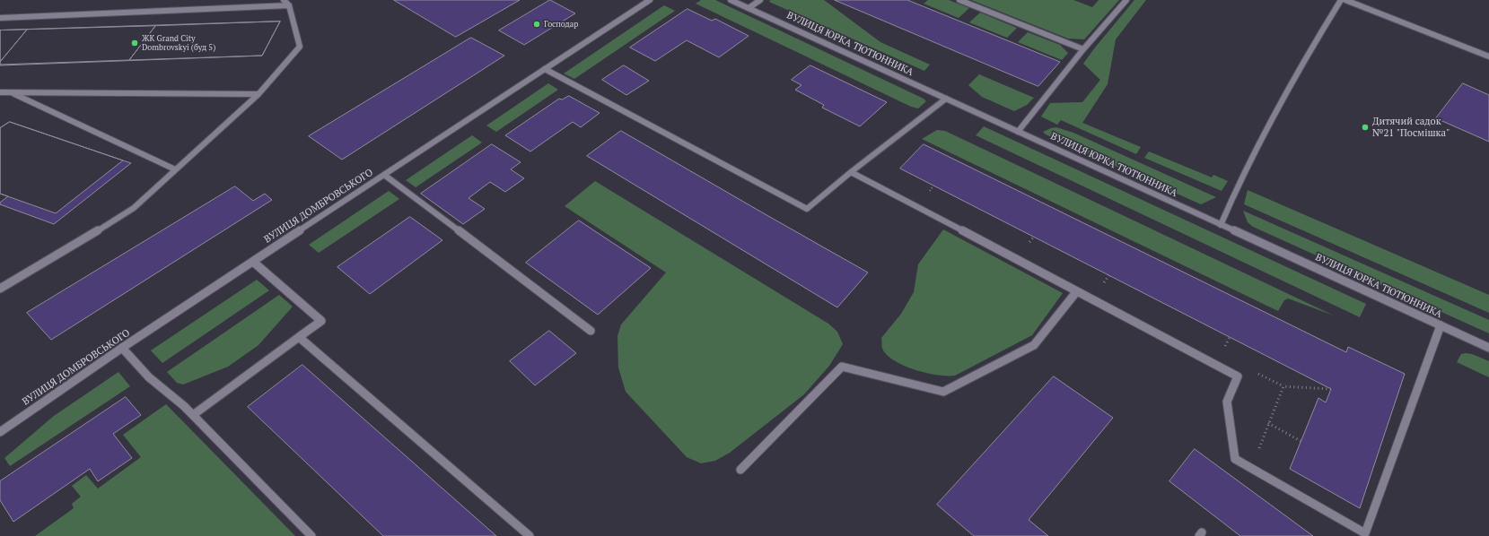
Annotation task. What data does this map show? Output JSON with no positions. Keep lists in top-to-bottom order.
{
  "streets": {
    "street": ["ВУЛИЦЯ ЮРКА ТЮТЮННИКА", "ВУЛИЦЯ ДОМБРОВСЬКОГО"]
  },
  "places": ["Господар", "ЖК Grand City Dombrovskyi (буд 5)", "Дитячий садок №21 \"Посмішка\""]
}
